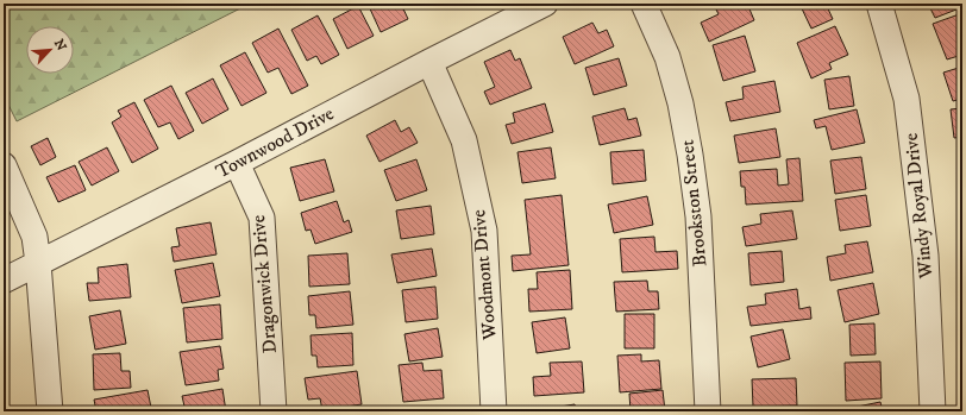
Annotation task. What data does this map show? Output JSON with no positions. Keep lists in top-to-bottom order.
{
  "streets": {
    "street": [
      "Townwood Drive",
      "Brookston Street",
      "Windy Royal Drive",
      "Woodmont Drive",
      "Dragonwick Drive"
    ]
  },
  "crossings": [
    ["Townwood Drive", "Woodmont Drive"],
    ["Townwood Drive", "Dragonwick Drive"]
  ],
  "north": "top right"
}
